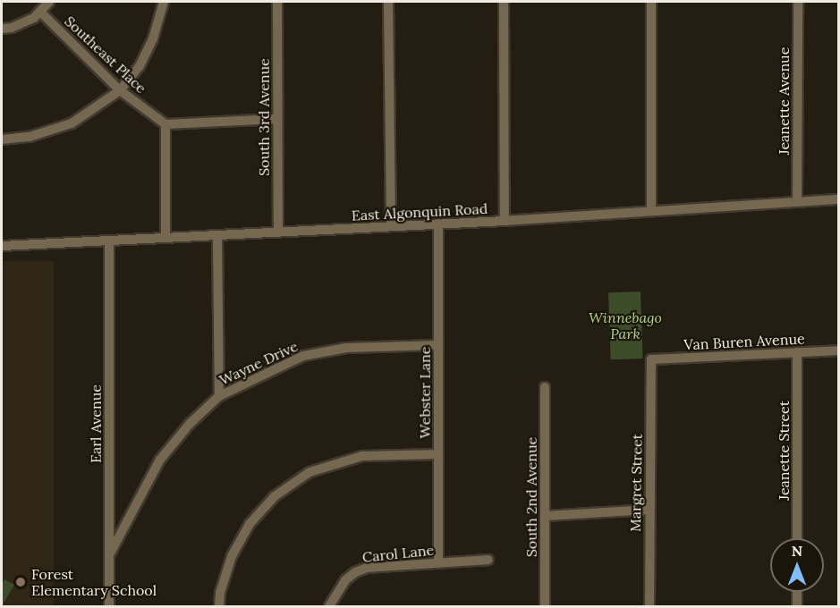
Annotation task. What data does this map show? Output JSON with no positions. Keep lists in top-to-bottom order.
{
  "streets": {
    "street": [
      "Southeast Place",
      "Jeanette Avenue",
      "South 3rd Avenue",
      "East Algonquin Road",
      "Van Buren Avenue",
      "Wayne Drive",
      "Webster Lane",
      "Earl Avenue",
      "Jeanette Street",
      "Margret Street",
      "South 2nd Avenue",
      "Carol Lane"
    ]
  },
  "crossings": [
    ["Jeanette Avenue", "East Algonquin Road"],
    ["South 3rd Avenue", "East Algonquin Road"],
    ["East Algonquin Road", "Webster Lane"],
    ["East Algonquin Road", "Earl Avenue"],
    ["Van Buren Avenue", "Jeanette Street"],
    ["Van Buren Avenue", "Margret Street"],
    ["Wayne Drive", "Webster Lane"],
    ["Wayne Drive", "Earl Avenue"],
    ["Webster Lane", "Carol Lane"]
  ],
  "parks": ["Winnebago Park"],
  "places": ["Forest Elementary School"],
  "north": "top"
}
